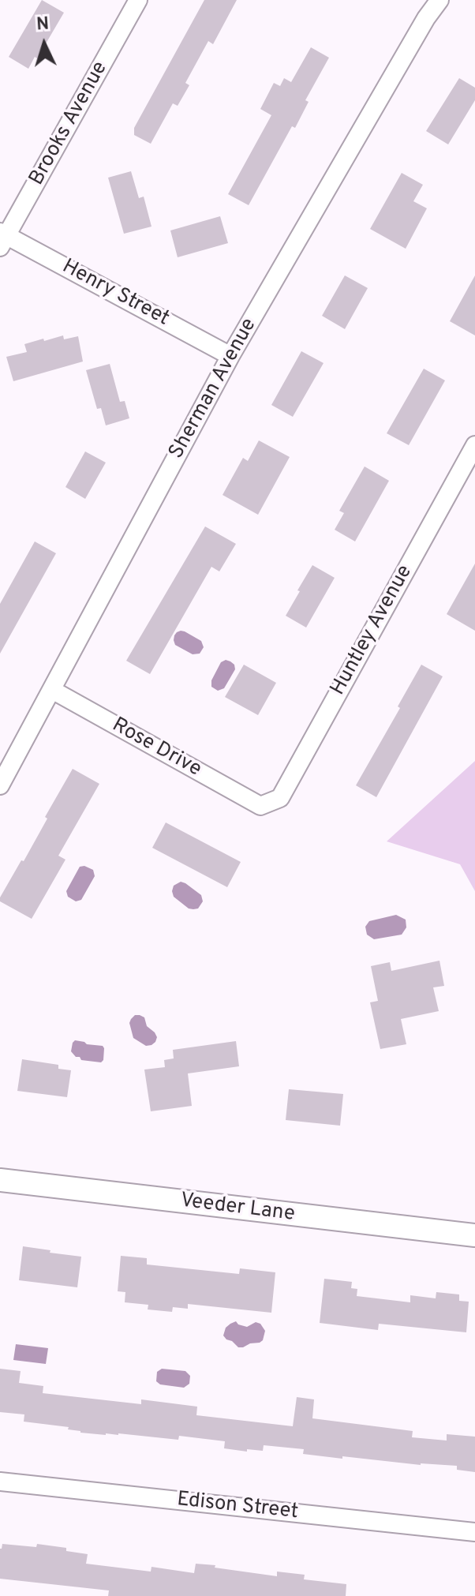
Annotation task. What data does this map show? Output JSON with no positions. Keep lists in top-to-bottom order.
{
  "streets": {
    "street": [
      "Brooks Avenue",
      "Henry Street",
      "Sherman Avenue",
      "Huntley Avenue",
      "Rose Drive",
      "Veeder Lane",
      "Edison Street"
    ]
  },
  "crossings": [
    ["Brooks Avenue", "Henry Street"],
    ["Henry Street", "Sherman Avenue"],
    ["Sherman Avenue", "Rose Drive"],
    ["Huntley Avenue", "Rose Drive"]
  ],
  "north": "top"
}
